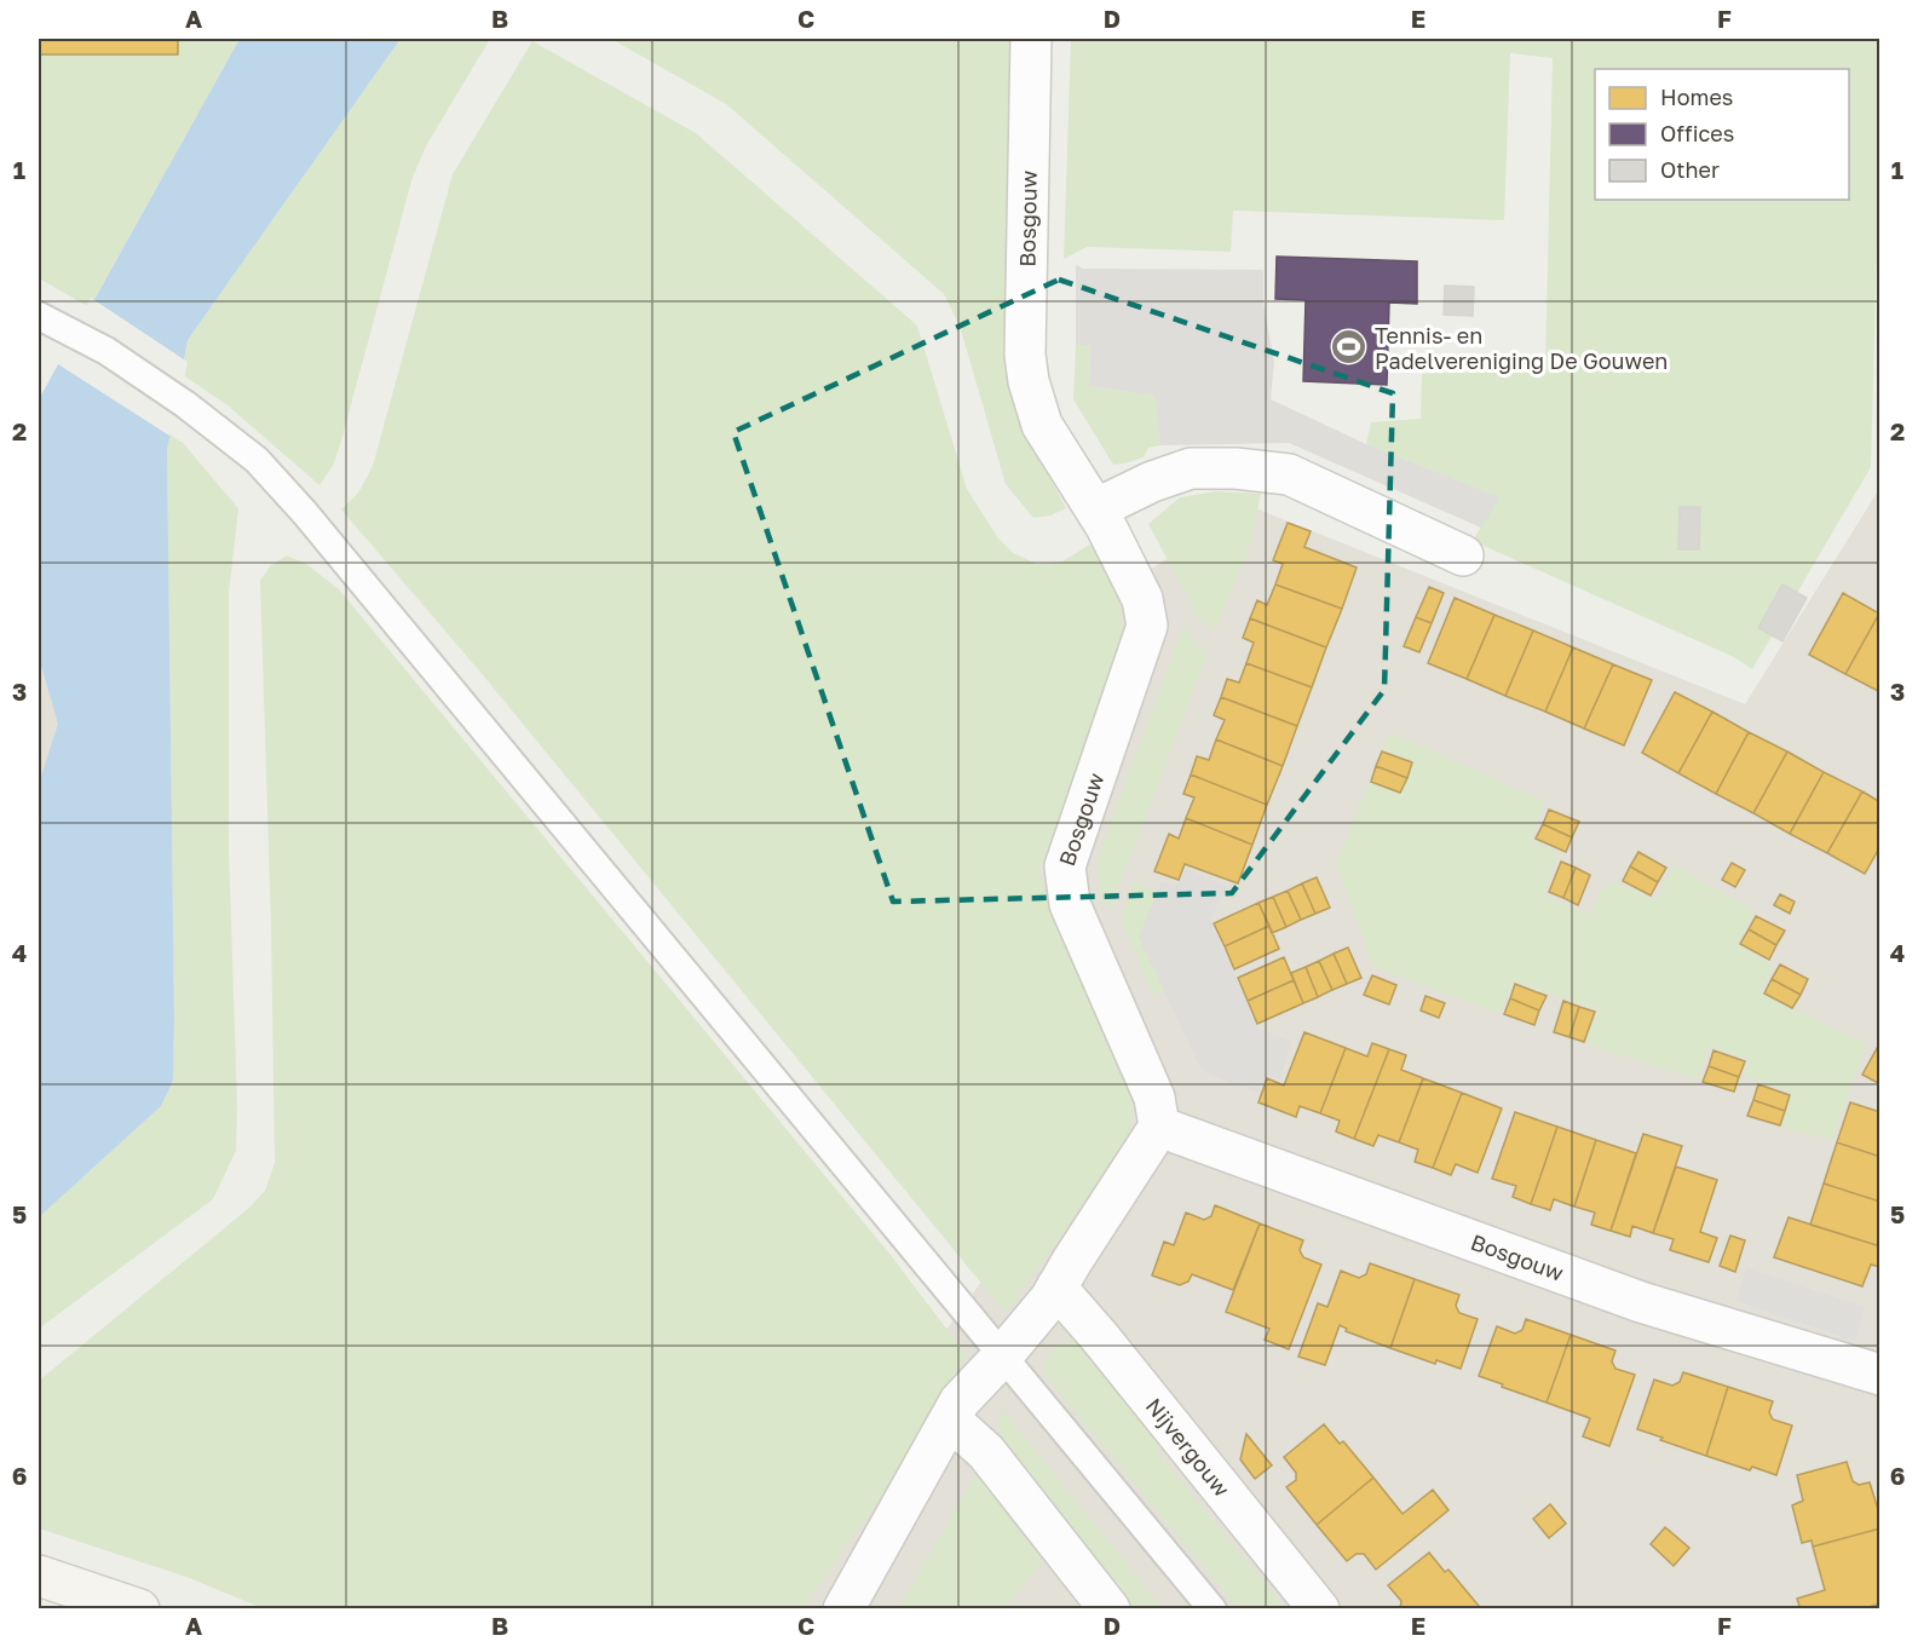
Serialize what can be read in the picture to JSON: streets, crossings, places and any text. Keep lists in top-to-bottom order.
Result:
{
  "streets": {
    "street": ["Bosgouw", "Nijvergouw"]
  },
  "places": {
    "sports": ["Tennis- en Padelvereniging De Gouwen"]
  },
  "legend": ["Homes", "Offices", "Other"],
  "grid": {
    "columns": [
      "A",
      "B",
      "C",
      "D",
      "E",
      "F"
    ],
    "rows": [
      "1",
      "2",
      "3",
      "4",
      "5",
      "6"
    ]
  }
}
